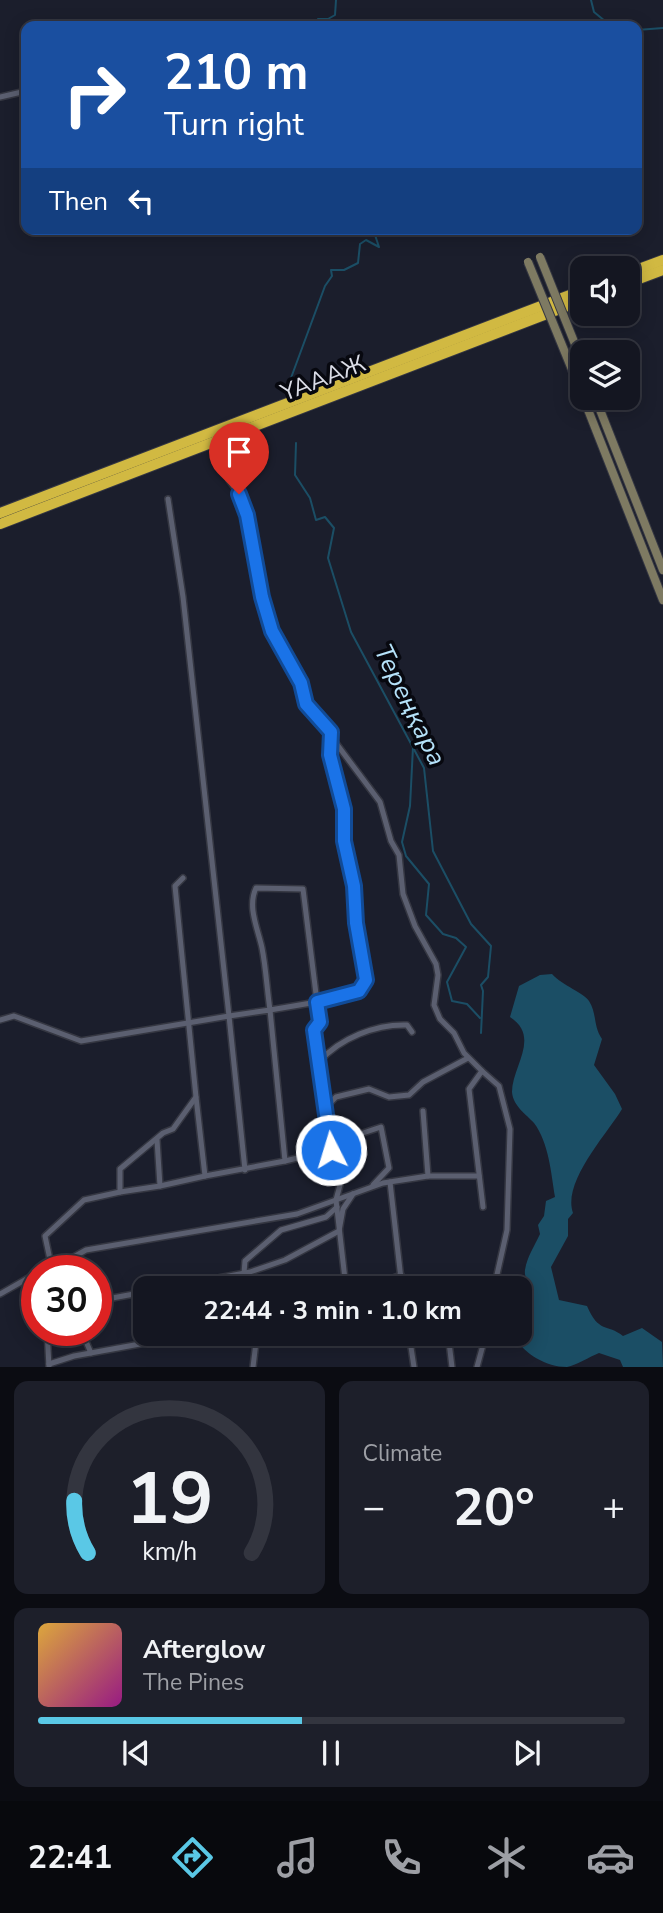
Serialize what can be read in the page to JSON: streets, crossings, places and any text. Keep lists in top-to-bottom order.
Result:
{
  "streets": {
    "highway": ["ҮАААЖ"]
  },
  "water": ["Тереңқара"],
  "page": {
    "turn": ["210 m", "Turn right"],
    "then": "Then",
    "limit": "30",
    "trip": "22:44 · 3 min · 1.0 km",
    "tile": "Climate",
    "heat": ["−", "20°", "+"],
    "song": ["Afterglow", "The Pines"],
    "tabs": "22:41",
    "gauge": ["19", "km/h"]
  }
}
